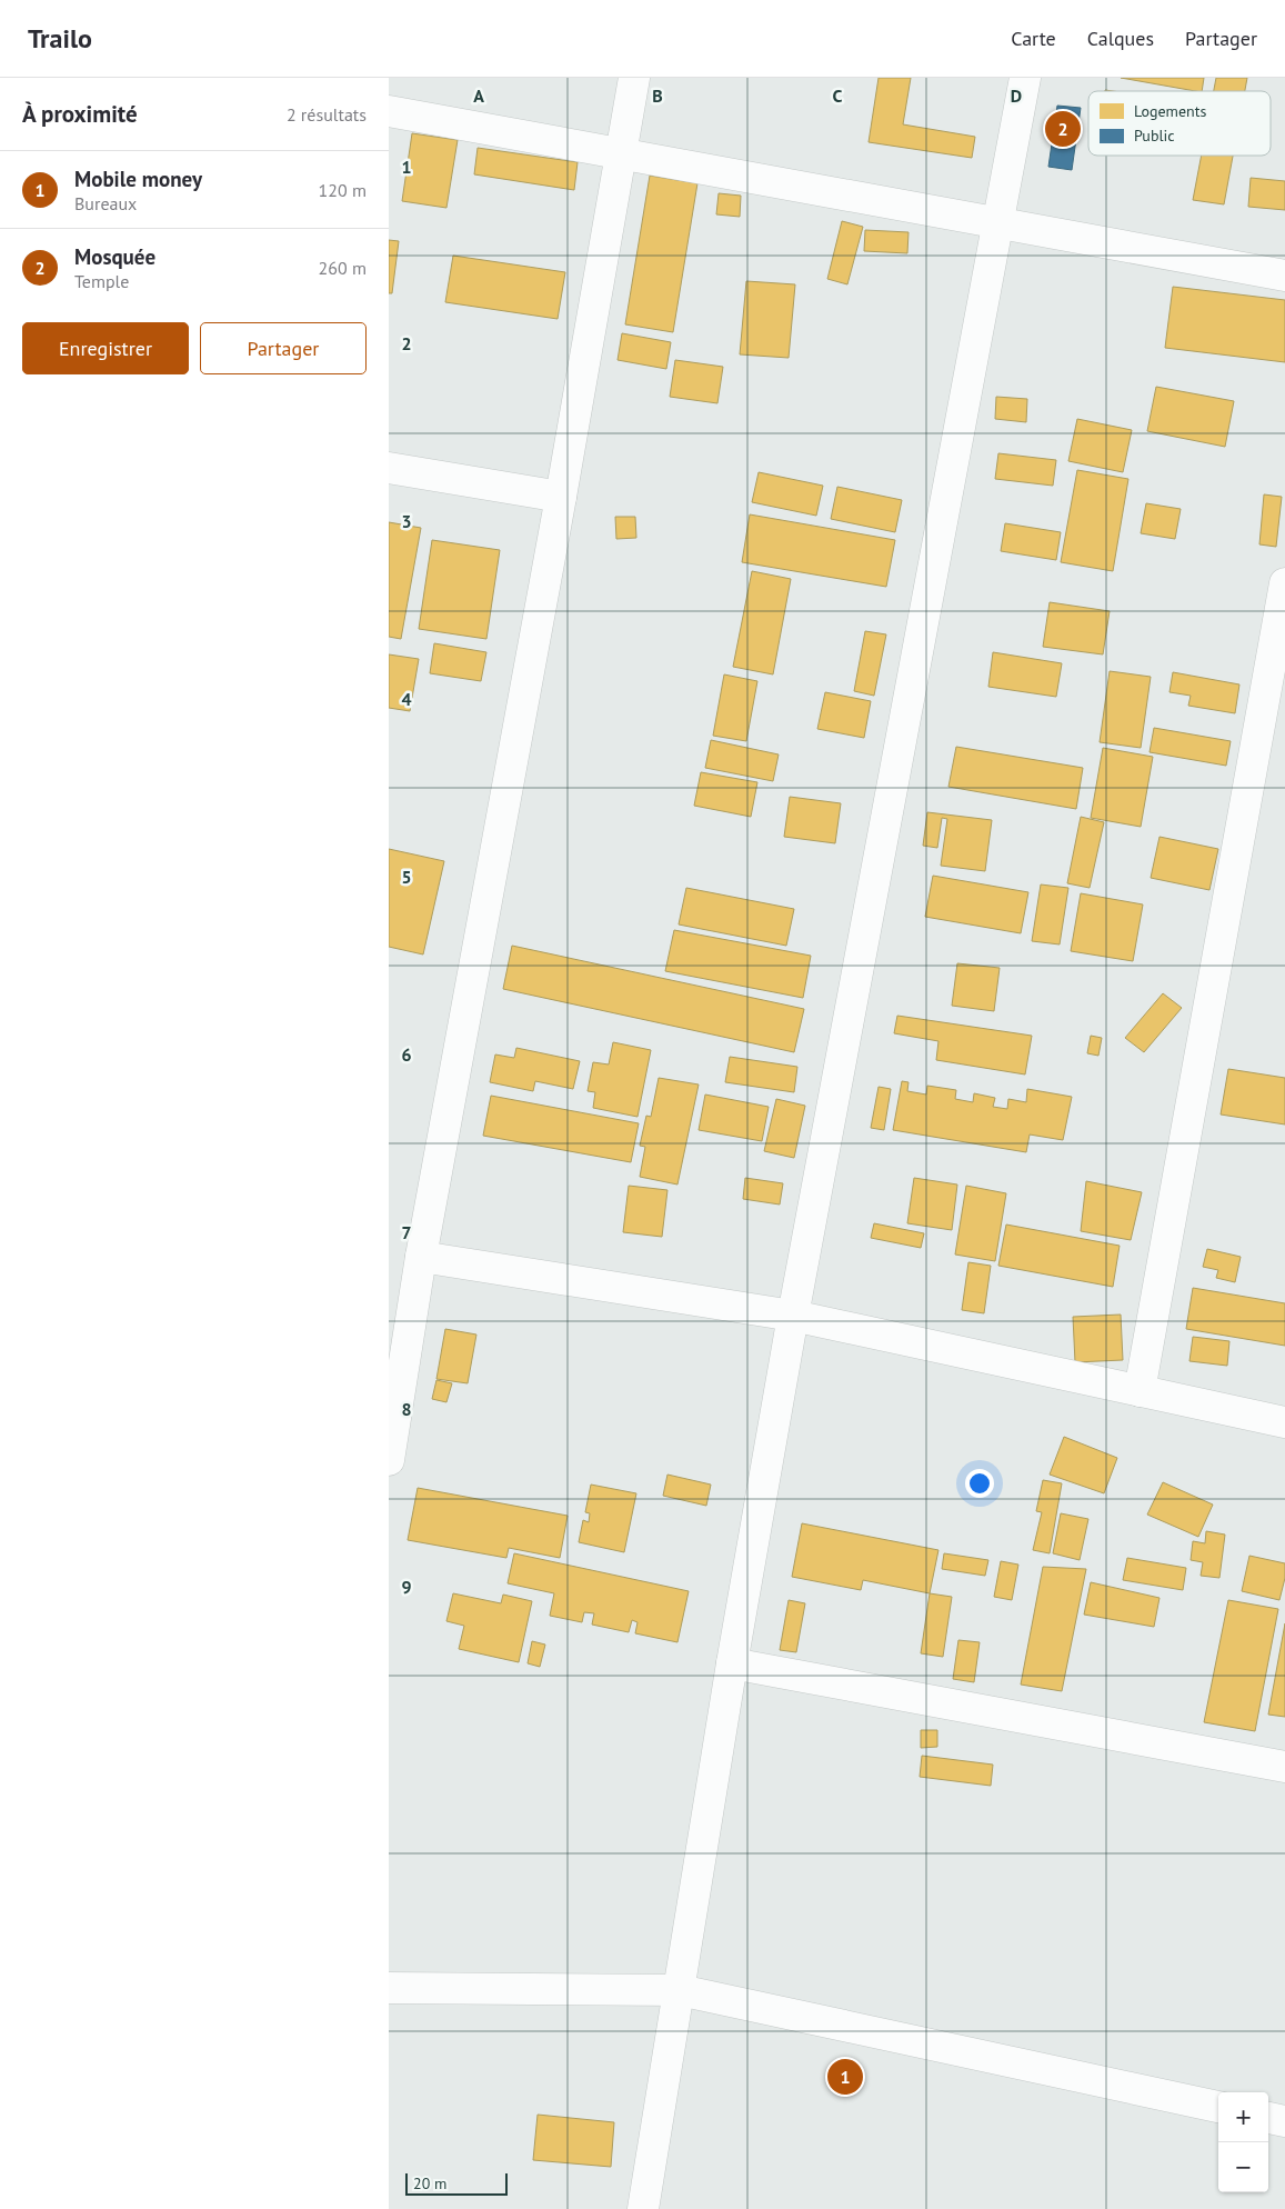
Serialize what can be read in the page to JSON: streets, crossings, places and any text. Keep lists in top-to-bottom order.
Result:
{
  "legend": ["Logements", "Public"],
  "scale_bar": "20 m",
  "page": {
    "header": "Trailo",
    "nav": ["Carte", "Calques", "Partager"],
    "heading": ["À proximité", "2 résultats"],
    "pins": ["2", "1"],
    "list": [
      {
        "mark": "1",
        "name": "Mobile money",
        "note": "Bureaux",
        "value": "120 m"
      },
      {
        "mark": "2",
        "name": "Mosquée",
        "note": "Temple",
        "value": "260 m"
      }
    ],
    "buttons": ["Enregistrer", "Partager"],
    "map_buttons": ["+", "−"],
    "scale": "20 m"
  },
  "grid": {
    "columns": [
      "A",
      "B",
      "C",
      "D"
    ],
    "rows": [
      "1",
      "2",
      "3",
      "4",
      "5",
      "6",
      "7",
      "8",
      "9"
    ]
  }
}
